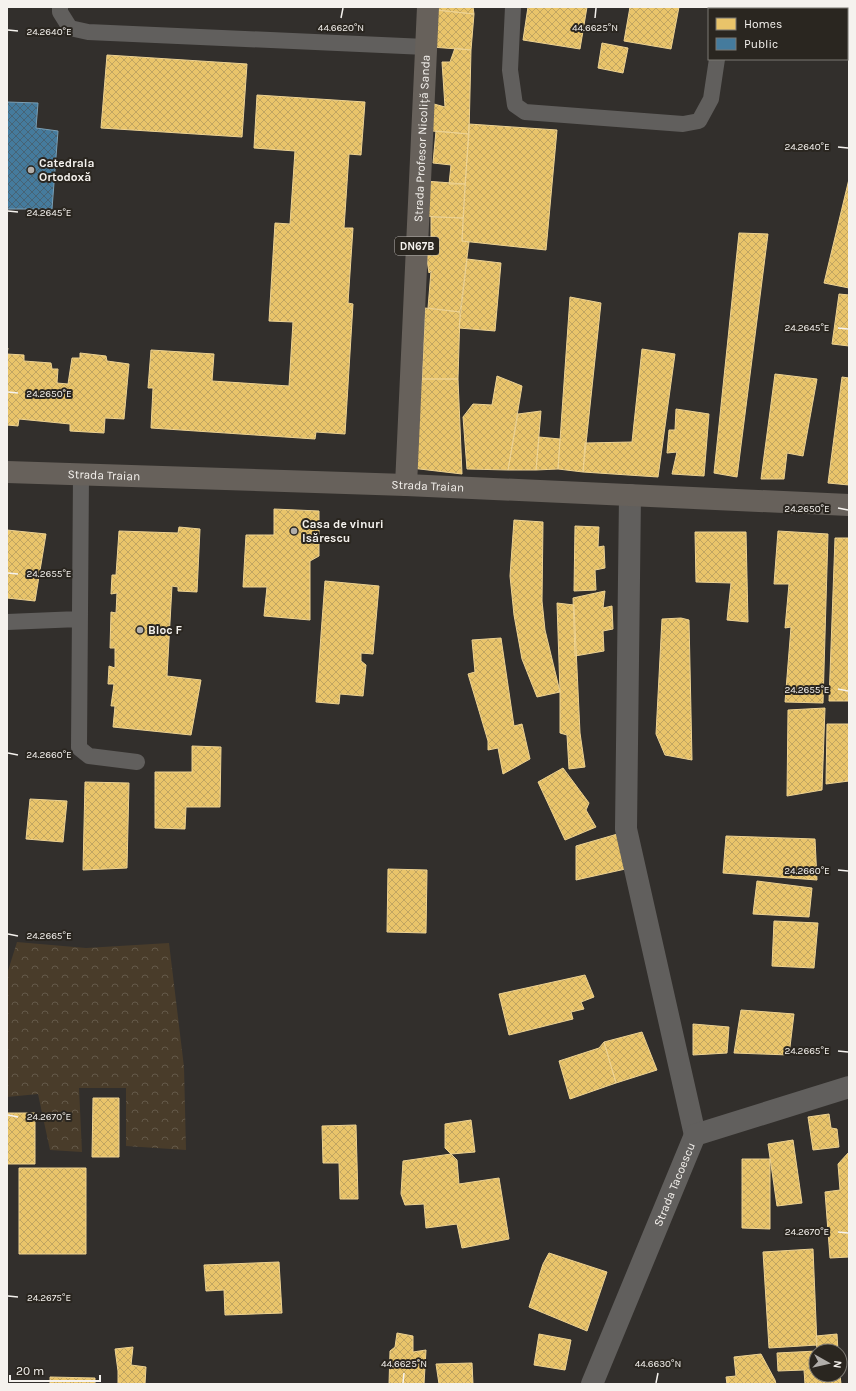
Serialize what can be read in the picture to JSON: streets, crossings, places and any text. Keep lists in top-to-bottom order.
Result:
{
  "streets": {
    "main road": ["Strada Profesor Nicoliță Sanda", "DN67B", "Strada Traian"],
    "street": ["Strada Tacoescu"]
  },
  "crossings": [
    ["Strada Profesor Nicoliță Sanda", "Strada Traian"]
  ],
  "places": ["Catedrala Ortodoxă", "Casa de vinuri Isărescu", "Bloc F"],
  "legend": ["Homes", "Public"],
  "scale_bar": "20 m",
  "north": "right",
  "coordinates": [
    "44.6620°N",
    "44.6625°N",
    "24.2640°E",
    "24.2645°E",
    "24.2650°E",
    "24.2655°E",
    "24.2660°E",
    "24.2665°E",
    "24.2670°E",
    "24.2675°E",
    "44.6630°N"
  ]
}
